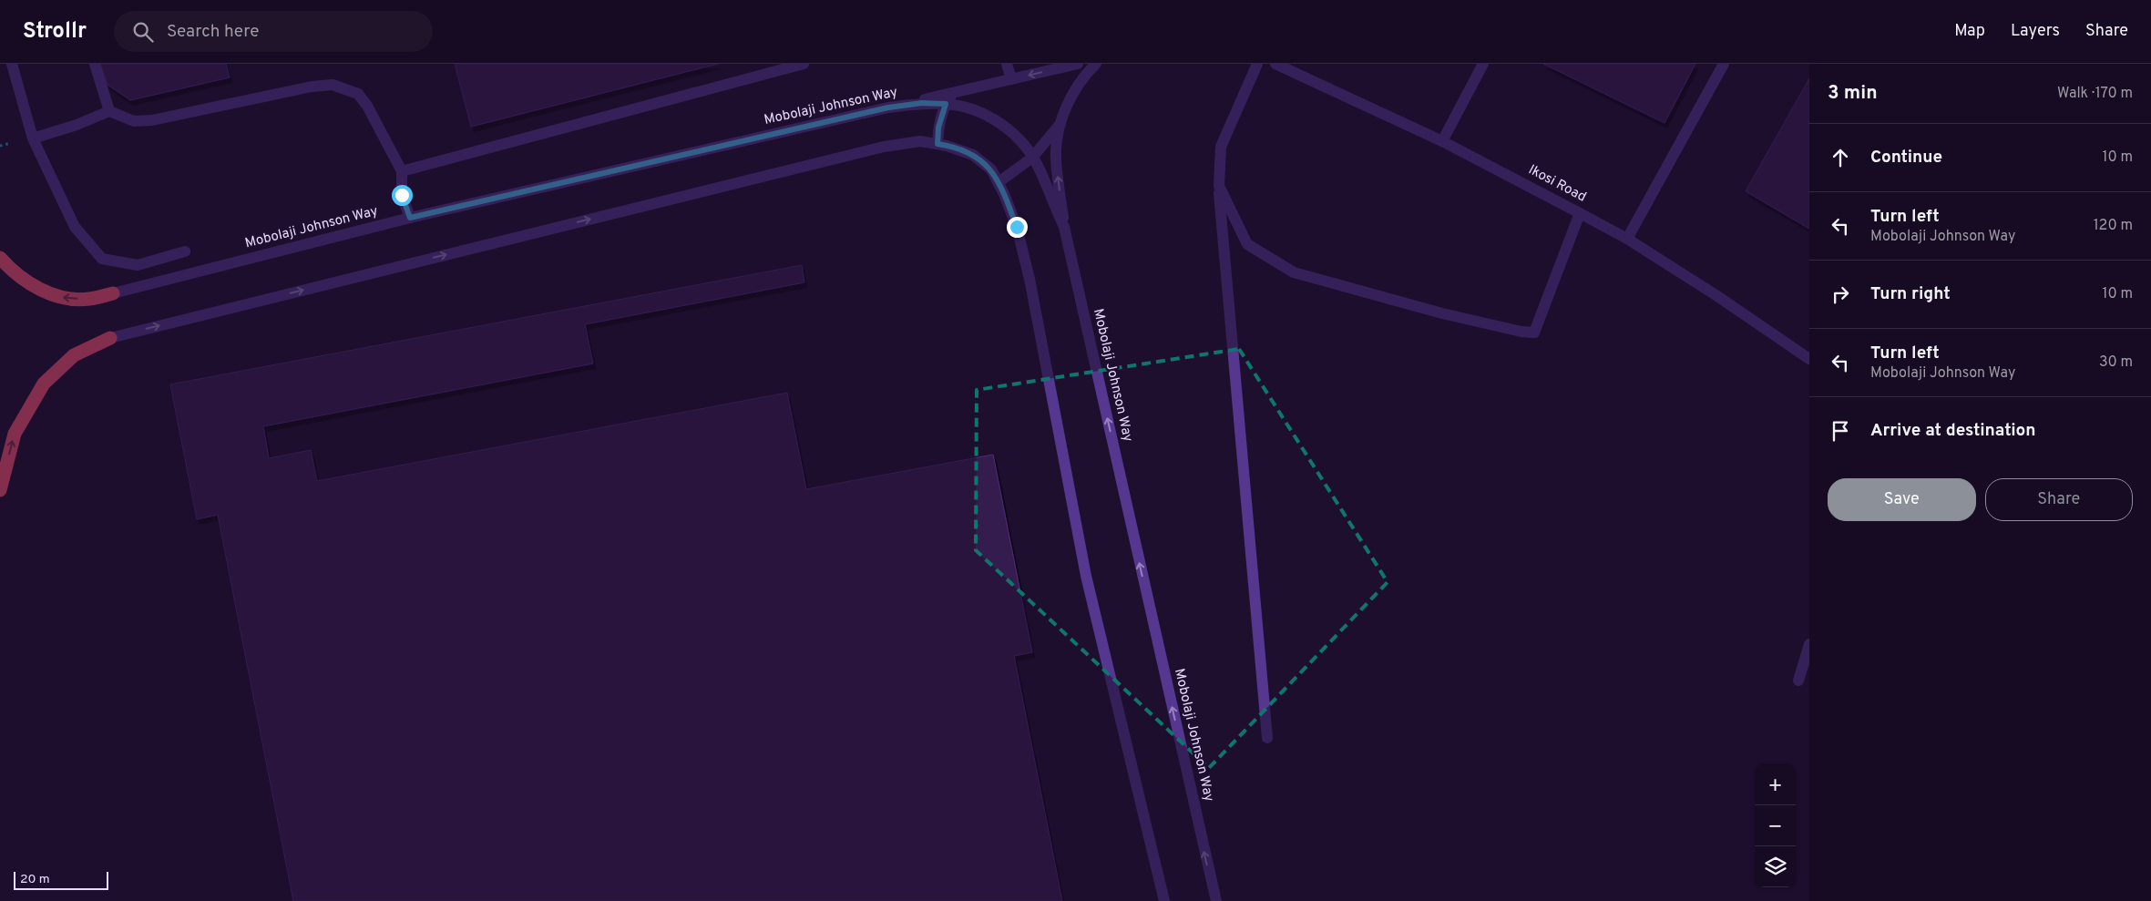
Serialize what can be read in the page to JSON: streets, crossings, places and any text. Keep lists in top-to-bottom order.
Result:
{
  "streets": {
    "street": ["Mobolaji Johnson Way", "Ikosi Road"]
  },
  "scale_bar": "20 m",
  "page": {
    "header": "Strollr",
    "search": "Search here",
    "nav": ["Map", "Layers", "Share"],
    "heading": ["3 min", "Walk · 170 m"],
    "list": [
      ["Continue", "10 m"],
      ["Turn left", "Mobolaji Johnson Way", "120 m"],
      ["Turn right", "10 m"],
      ["Turn left", "Mobolaji Johnson Way", "30 m"],
      "Arrive at destination"
    ],
    "buttons": ["Save", "Share"],
    "map_buttons": ["+", "−"],
    "scale": "20 m"
  }
}
